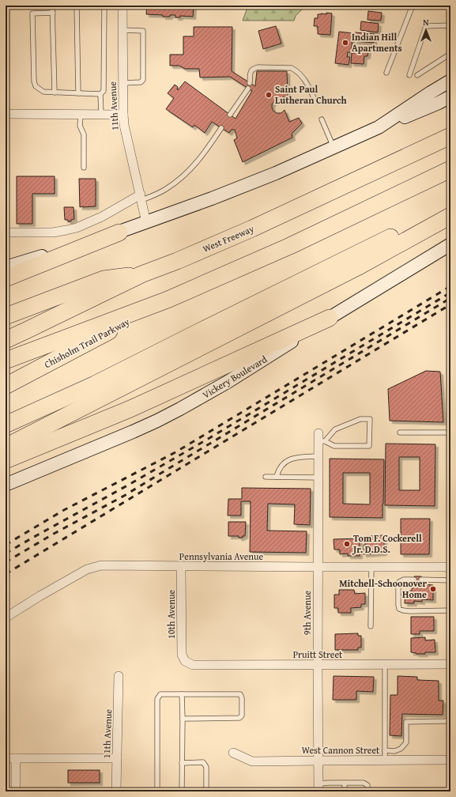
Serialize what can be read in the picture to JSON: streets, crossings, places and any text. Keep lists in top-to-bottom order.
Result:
{
  "streets": {
    "highway": ["West Freeway", "Chisholm Trail Parkway"],
    "main road": ["Vickery Boulevard"],
    "street": [
      "11th Avenue",
      "Pennsylvania Avenue",
      "9th Avenue",
      "10th Avenue",
      "Pruitt Street",
      "West Cannon Street"
    ]
  },
  "crossings": [
    ["Pennsylvania Avenue", "9th Avenue"],
    ["Pennsylvania Avenue", "10th Avenue"],
    ["9th Avenue", "Pruitt Street"],
    ["9th Avenue", "West Cannon Street"],
    ["10th Avenue", "Pruitt Street"]
  ],
  "places": [
    "Indian Hill Apartments",
    "Saint Paul Lutheran Church",
    "Tom F. Cockerell Jr. D.D.S.",
    "Mitchell-Schoonover Home"
  ],
  "north": "top"
}
